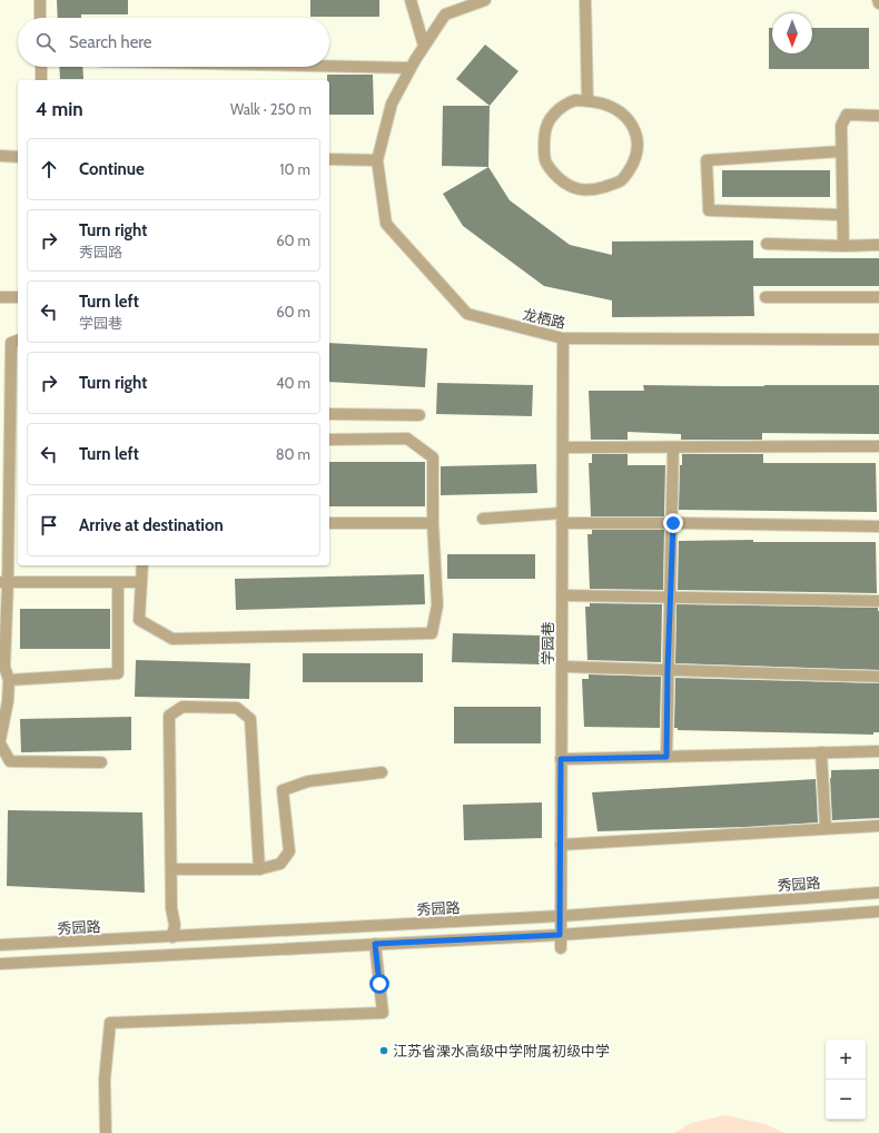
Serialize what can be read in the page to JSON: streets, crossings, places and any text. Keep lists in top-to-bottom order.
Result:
{
  "streets": {
    "street": ["龙栖路", "学园巷", "秀园路"]
  },
  "crossings": [
    ["龙栖路", "学园巷"],
    ["学园巷", "秀园路"]
  ],
  "places": ["江苏省溧水高级中学附属初级中学"],
  "north": "bottom",
  "page": {
    "search": "Search here",
    "heading": ["4 min", "Walk · 250 m"],
    "list": [
      ["Continue", "10 m"],
      ["Turn right", "秀园路", "60 m"],
      ["Turn left", "学园巷", "60 m"],
      ["Turn right", "40 m"],
      ["Turn left", "80 m"],
      "Arrive at destination"
    ],
    "map_buttons": ["+", "−"]
  }
}
